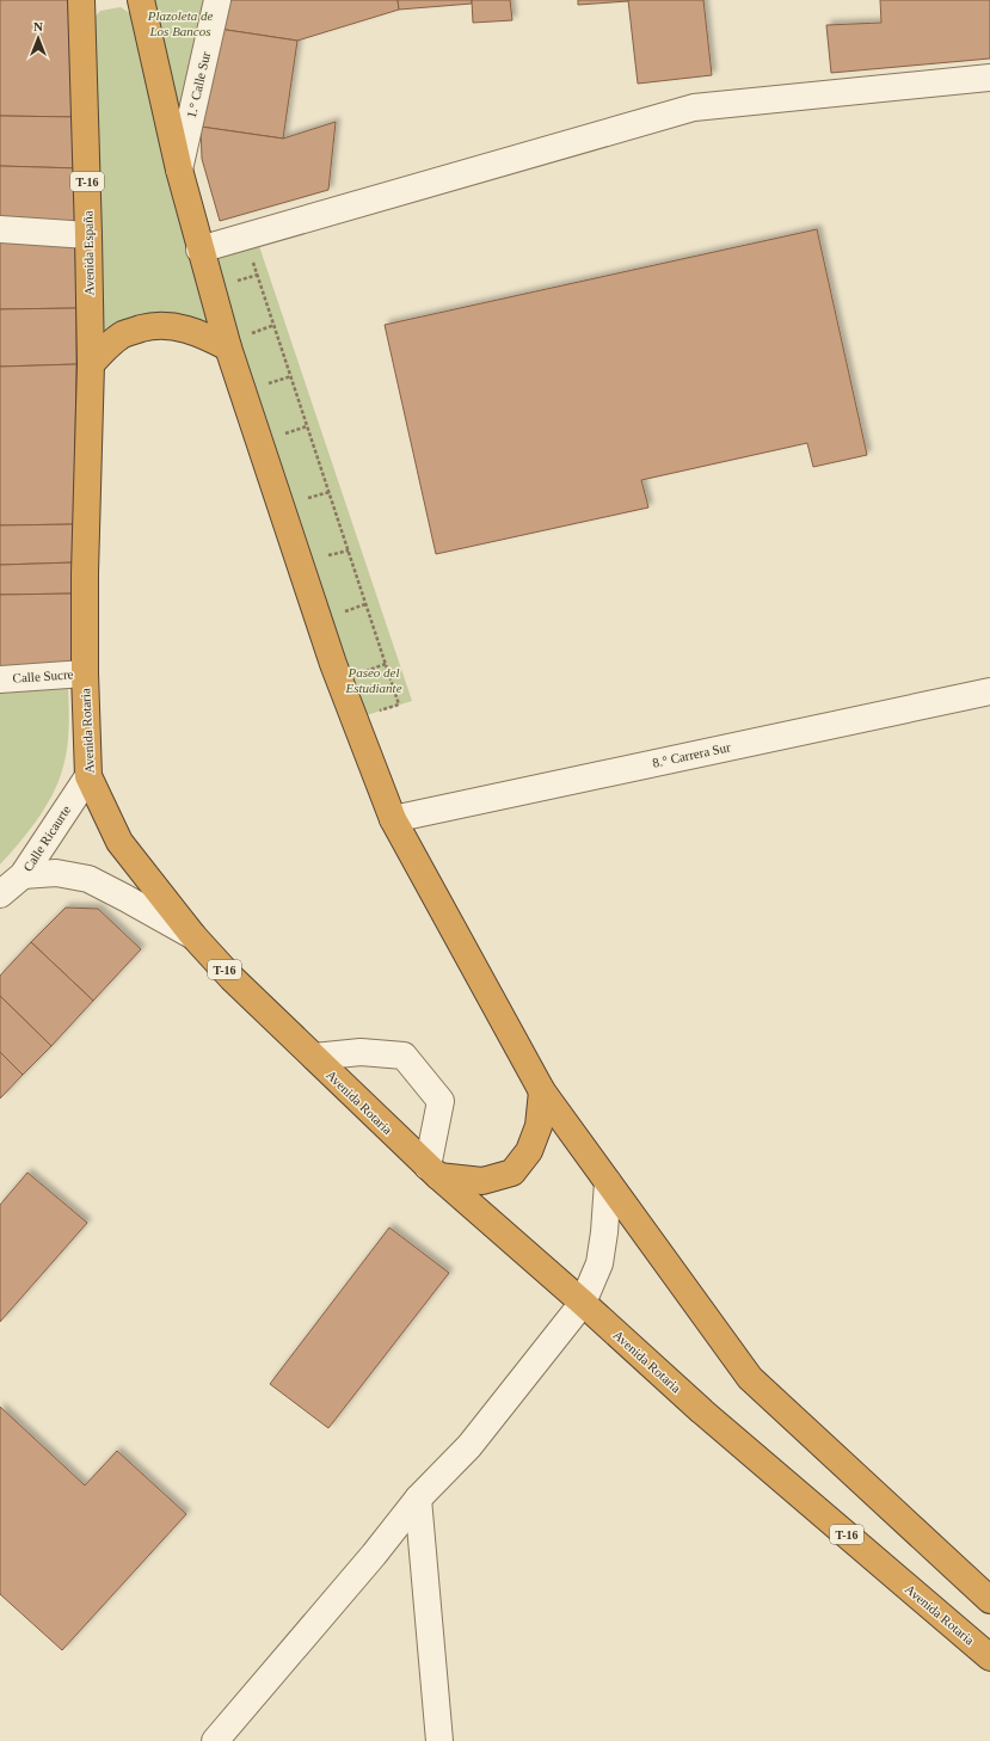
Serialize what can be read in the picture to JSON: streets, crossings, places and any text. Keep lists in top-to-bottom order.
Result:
{
  "streets": {
    "highway": ["T-16", "Avenida España", "Avenida Rotaria"],
    "street": [
      "1.° Calle Sur",
      "Calle Sucre",
      "8.° Carrera Sur",
      "Calle Ricaurte"
    ]
  },
  "crossings": [
    ["Avenida España", "Avenida Rotaria"],
    ["Calle Sucre", "Avenida Rotaria"],
    ["Avenida Rotaria", "Calle Ricaurte"]
  ],
  "parks": ["Plazoleta de Los Bancos", "Paseo del Estudiante"],
  "north": "top"
}
